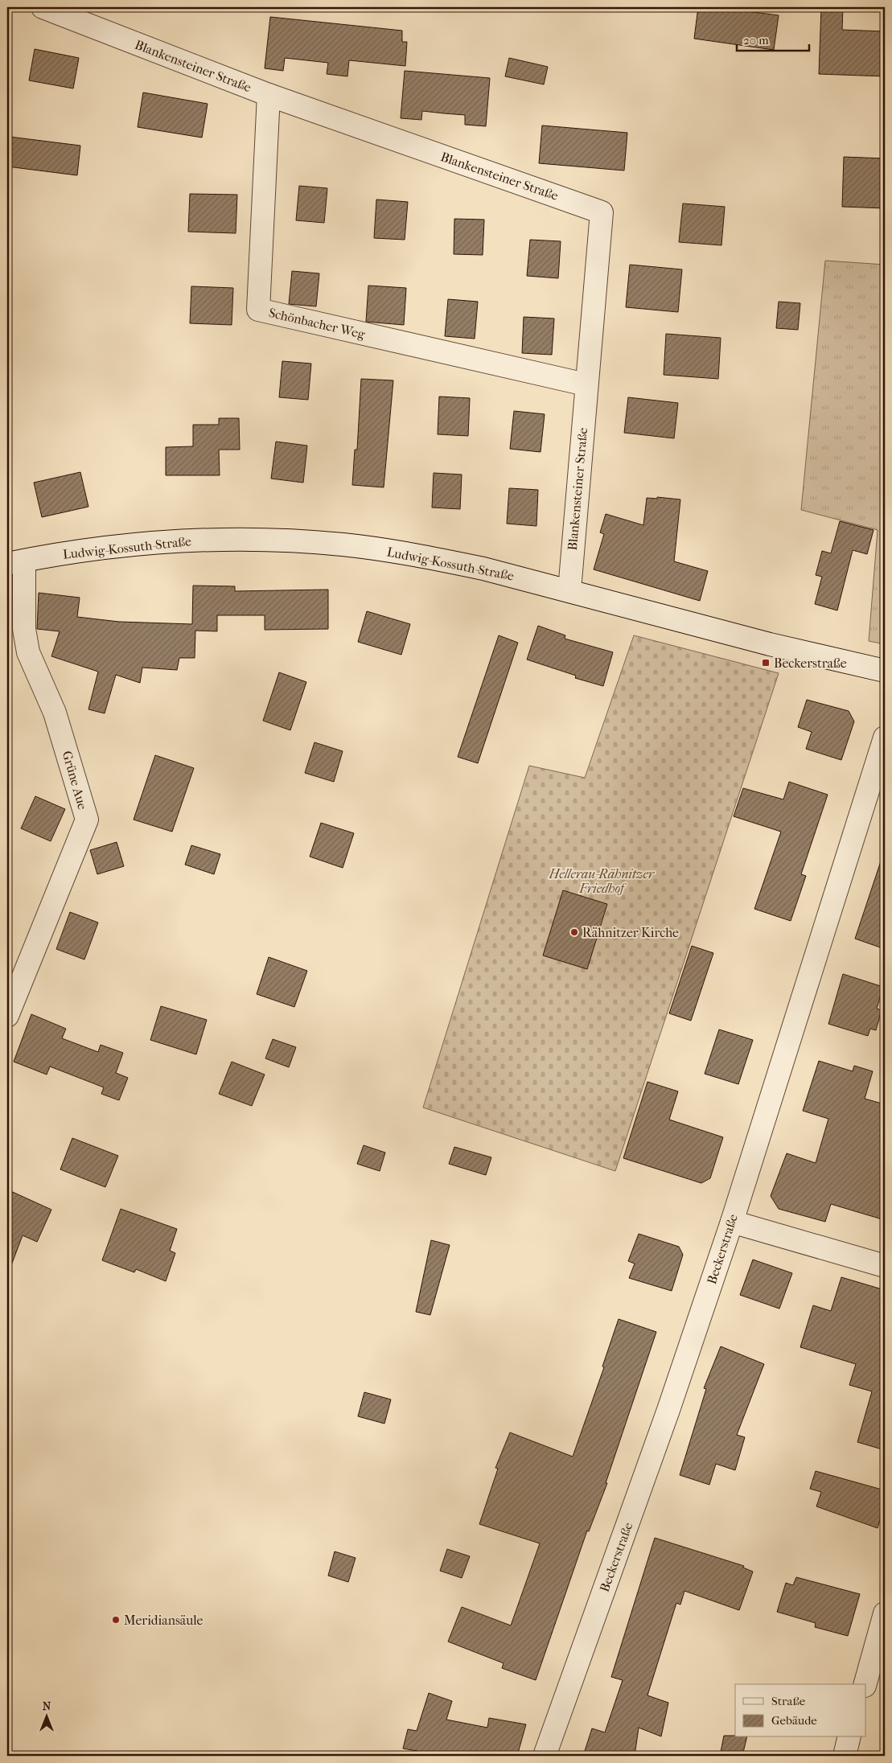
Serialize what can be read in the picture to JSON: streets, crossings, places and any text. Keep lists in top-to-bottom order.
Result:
{
  "streets": {
    "street": [
      "Blankensteiner Straße",
      "Schönbacher Weg",
      "Ludwig-Kossuth-Straße",
      "Grüne Aue",
      "Beckerstraße"
    ]
  },
  "crossings": [
    ["Blankensteiner Straße", "Schönbacher Weg"],
    ["Blankensteiner Straße", "Ludwig-Kossuth-Straße"],
    ["Ludwig-Kossuth-Straße", "Grüne Aue"]
  ],
  "parks": ["Hellerau-Rähnitzer Friedhof"],
  "places": {
    "transit": ["Beckerstraße"],
    "other": ["Rähnitzer Kirche", "Meridiansäule"]
  },
  "legend": ["Straße", "Gebäude"],
  "scale_bar": "20 m",
  "north": "top"
}
